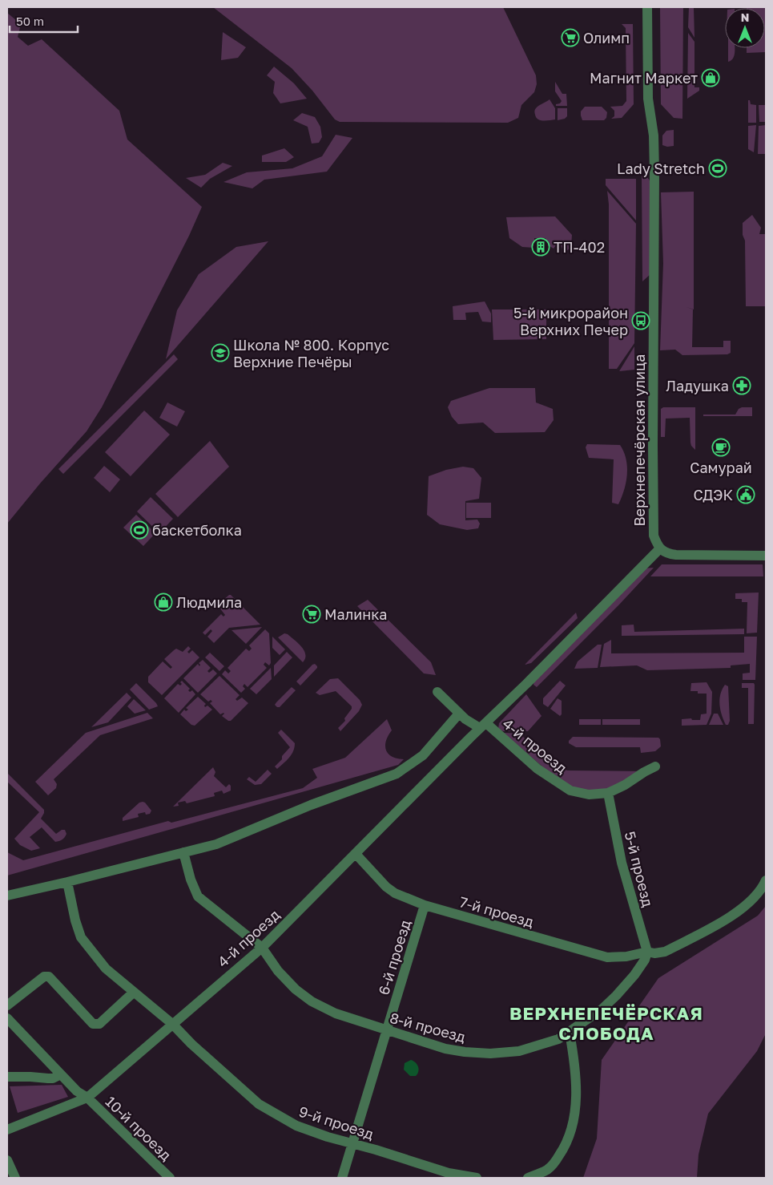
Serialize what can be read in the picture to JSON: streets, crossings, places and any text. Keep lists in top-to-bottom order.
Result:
{
  "streets": {
    "street": [
      "Верхнепечёрская улица",
      "4-й проезд",
      "5-й проезд",
      "7-й проезд",
      "6-й проезд",
      "8-й проезд",
      "9-й проезд",
      "10-й проезд"
    ]
  },
  "crossings": [
    ["4-й проезд", "5-й проезд"],
    ["4-й проезд", "7-й проезд"],
    ["4-й проезд", "8-й проезд"],
    ["4-й проезд", "9-й проезд"],
    ["4-й проезд", "10-й проезд"],
    ["5-й проезд", "7-й проезд"],
    ["5-й проезд", "8-й проезд"],
    ["7-й проезд", "6-й проезд"],
    ["7-й проезд", "8-й проезд"],
    ["6-й проезд", "8-й проезд"],
    ["6-й проезд", "9-й проезд"]
  ],
  "districts": ["ВЕРХНЕПЕЧЁРСКАЯ СЛОБОДА"],
  "places": {
    "supermarket": ["Олимп", "Малинка"],
    "shop": ["Магнит Маркет", "Людмила"],
    "sports": ["Lady Stretch", "баскетболка"],
    "building": ["ТП-402"],
    "bus stop": ["5-й микрорайон Верхних Печер"],
    "school or university": ["Школа № 800. Корпус Верхние Печёры"],
    "pharmacy": ["Ладушка"],
    "cafe": ["Самурай"],
    "public building": ["СДЭК"]
  },
  "scale_bar": "50 m",
  "north": "top"
}
